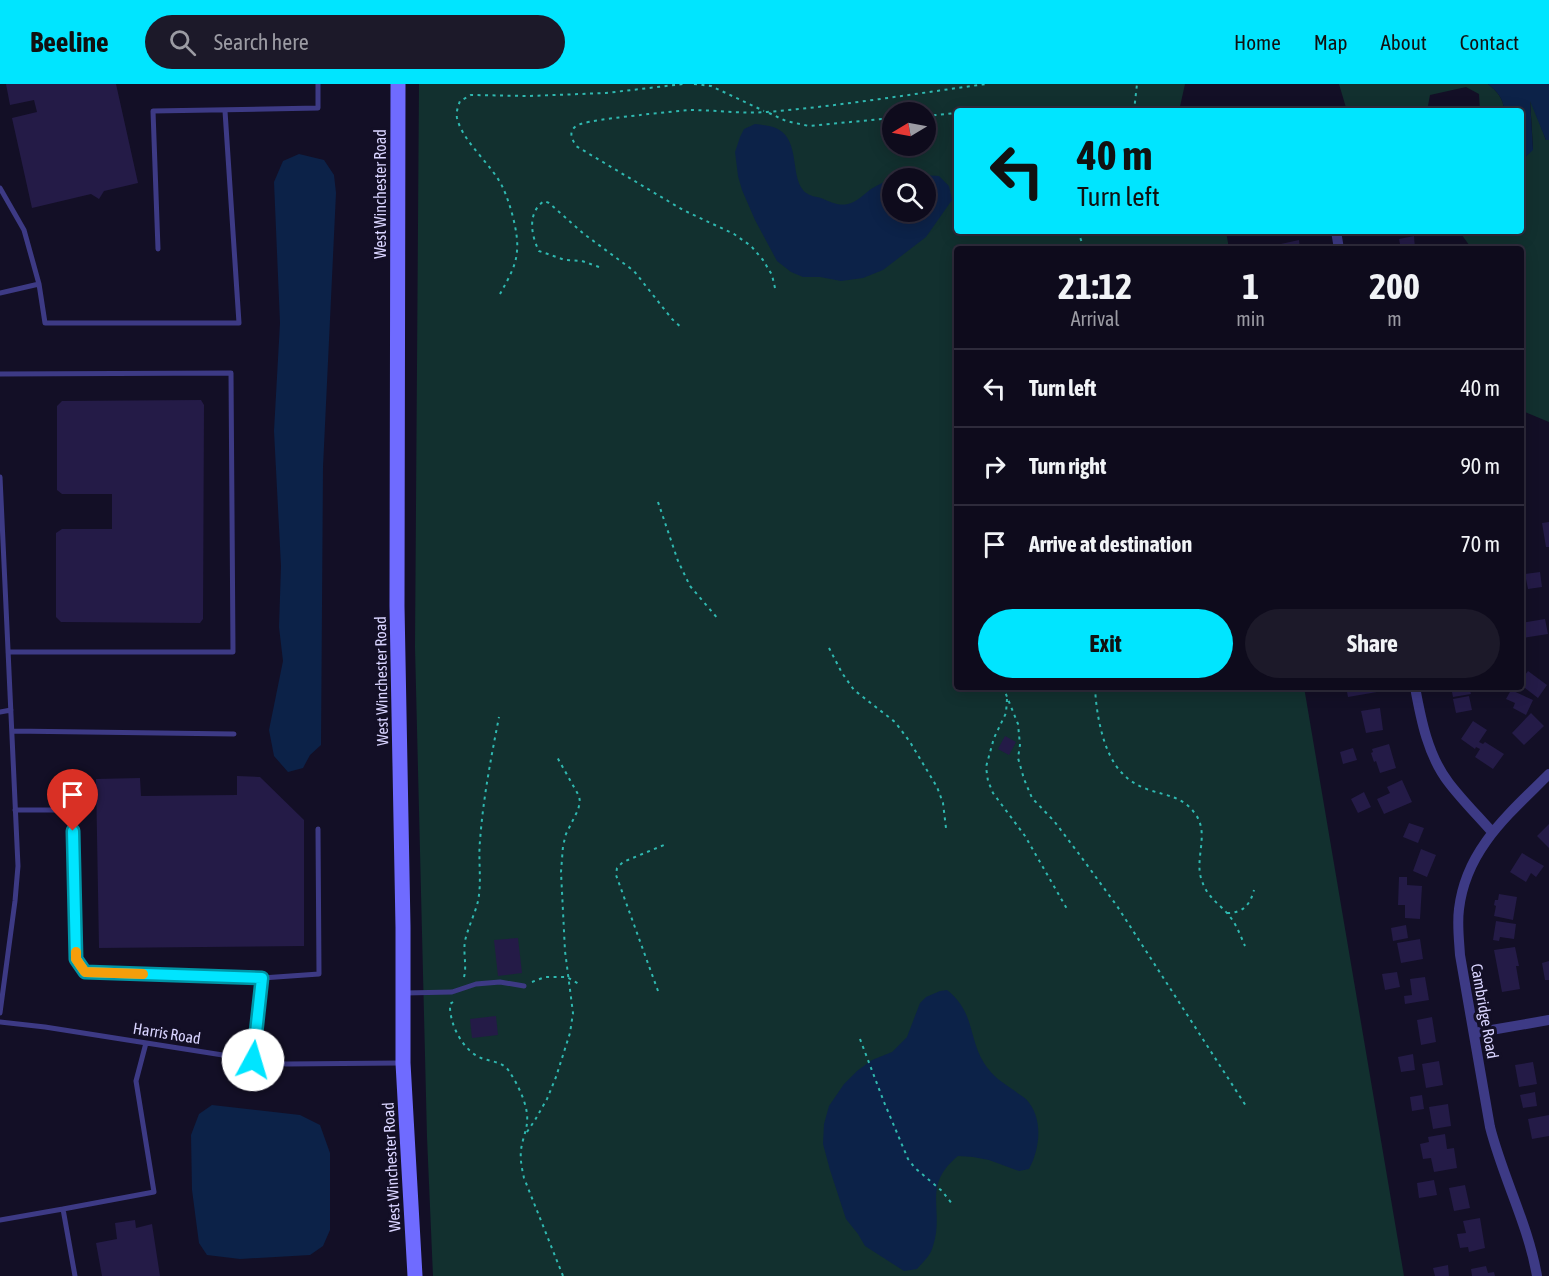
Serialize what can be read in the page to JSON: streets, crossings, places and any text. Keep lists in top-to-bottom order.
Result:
{
  "streets": {
    "main road": ["West Winchester Road"],
    "street": ["Cambridge Road"],
    "lane": ["Harris Road"]
  },
  "crossings": [
    ["West Winchester Road", "Harris Road"]
  ],
  "north": "left",
  "page": {
    "header": "Beeline",
    "search": "Search here",
    "nav": [
      "Home",
      "Map",
      "About",
      "Contact"
    ],
    "turn": ["40 m", "Turn left"],
    "eta": [
      "21:12",
      "Arrival",
      "1",
      "min",
      "200",
      "m"
    ],
    "list": [
      {
        "name": "Turn left",
        "value": "40 m"
      },
      {
        "name": "Turn right",
        "value": "90 m"
      },
      {
        "name": "Arrive at destination",
        "value": "70 m"
      }
    ],
    "buttons": ["Exit", "Share"]
  }
}
